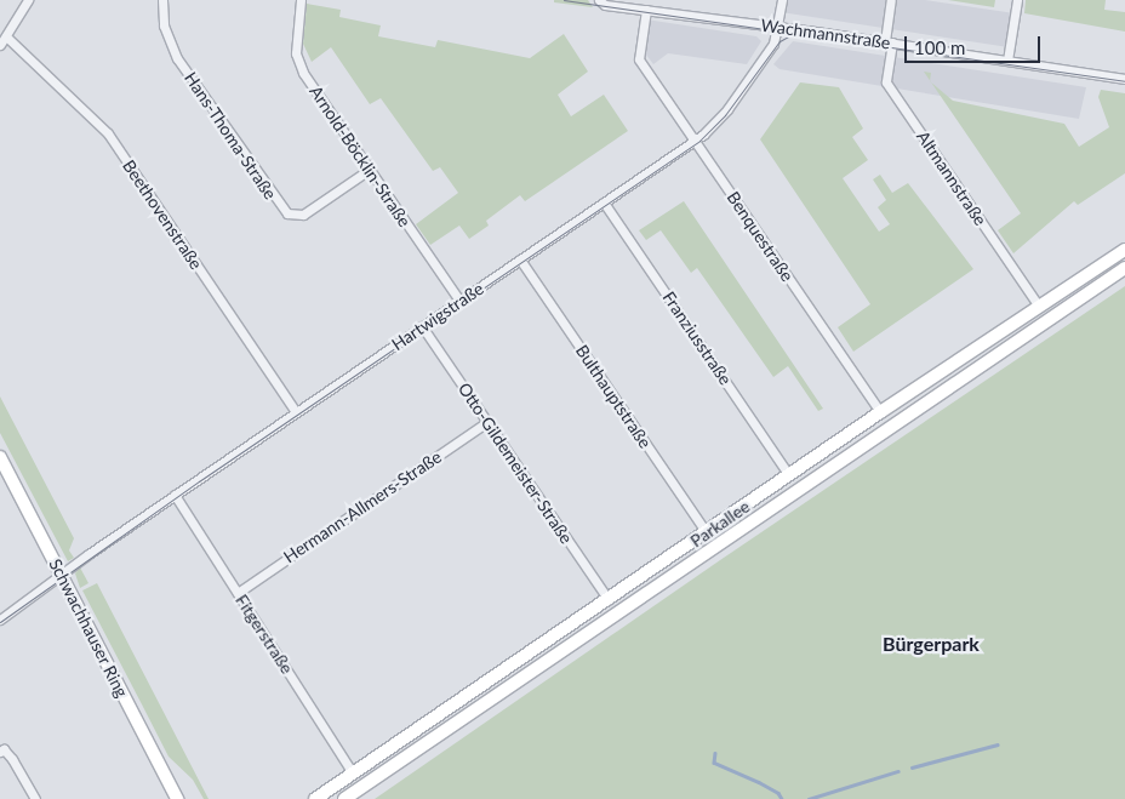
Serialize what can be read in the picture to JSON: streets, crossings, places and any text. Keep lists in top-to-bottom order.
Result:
{
  "streets": {
    "main road": ["Parkallee", "Schwachhauser Ring"],
    "street": [
      "Wachmannstraße",
      "Hans-Thoma-Straße",
      "Arnold-Böcklin-Straße",
      "Altmannstraße",
      "Beethovenstraße",
      "Benquestraße",
      "Hartwigstraße",
      "Franziusstraße",
      "Bulthauptstraße",
      "Otto-Gildemeister-Straße",
      "Hermann-Allmers-Straße",
      "Fitgerstraße"
    ]
  },
  "crossings": [
    ["Wachmannstraße", "Altmannstraße"],
    ["Wachmannstraße", "Benquestraße"],
    ["Wachmannstraße", "Hartwigstraße"],
    ["Hans-Thoma-Straße", "Arnold-Böcklin-Straße"],
    ["Arnold-Böcklin-Straße", "Hartwigstraße"],
    ["Altmannstraße", "Parkallee"],
    ["Beethovenstraße", "Hartwigstraße"],
    ["Benquestraße", "Hartwigstraße"],
    ["Benquestraße", "Parkallee"],
    ["Hartwigstraße", "Franziusstraße"],
    ["Hartwigstraße", "Bulthauptstraße"],
    ["Hartwigstraße", "Otto-Gildemeister-Straße"],
    ["Hartwigstraße", "Schwachhauser Ring"],
    ["Hartwigstraße", "Fitgerstraße"],
    ["Franziusstraße", "Parkallee"],
    ["Bulthauptstraße", "Parkallee"],
    ["Otto-Gildemeister-Straße", "Hermann-Allmers-Straße"],
    ["Otto-Gildemeister-Straße", "Parkallee"],
    ["Hermann-Allmers-Straße", "Fitgerstraße"],
    ["Parkallee", "Fitgerstraße"]
  ],
  "districts": ["Bürgerpark"],
  "scale_bar": "100 m"
}
